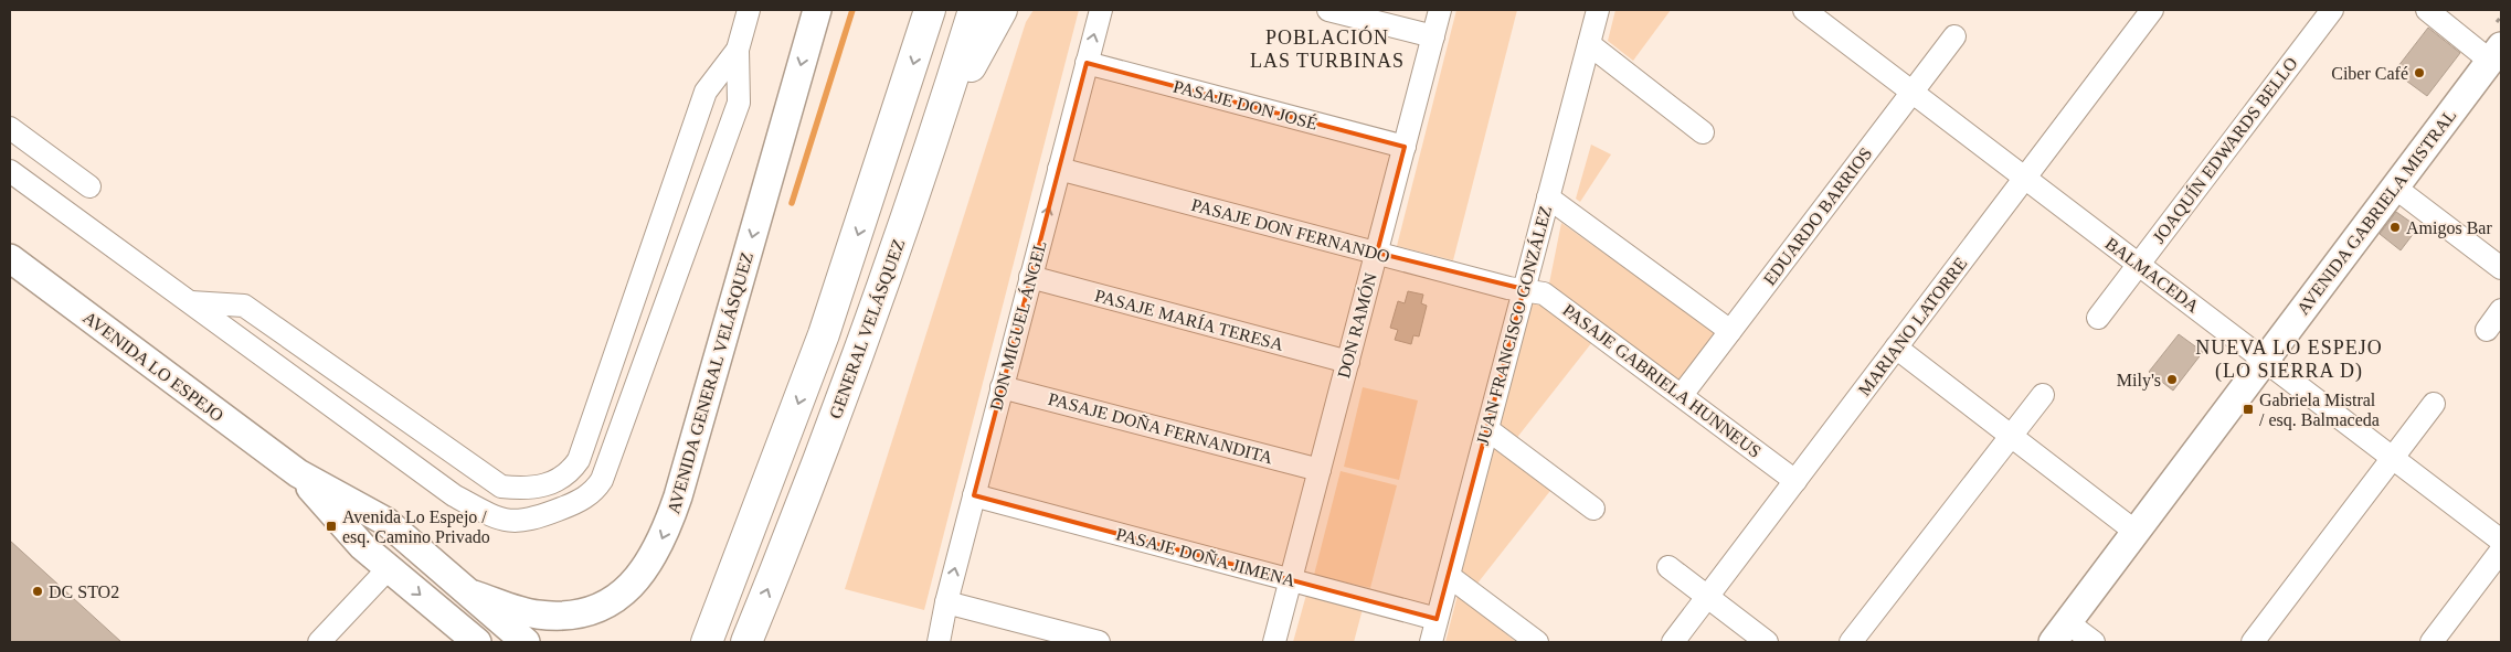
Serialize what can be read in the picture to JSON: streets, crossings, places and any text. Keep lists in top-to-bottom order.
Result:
{
  "streets": {
    "highway": ["GENERAL VELÁSQUEZ"],
    "main road": ["AVENIDA GABRIELA MISTRAL", "AVENIDA LO ESPEJO", "AVENIDA GENERAL VELÁSQUEZ"],
    "street": [
      "PASAJE DON JOSÉ",
      "JOAQUÍN EDWARDS BELLO",
      "EDUARDO BARRIOS",
      "PASAJE DON FERNANDO",
      "BALMACEDA",
      "PASAJE MARÍA TERESA",
      "DON MIGUEL ÁNGEL",
      "DON RAMÓN",
      "JUAN FRANCISCO GONZÁLEZ",
      "MARIANO LATORRE",
      "PASAJE GABRIELA HUNNEUS",
      "PASAJE DOÑA FERNANDITA",
      "PASAJE DOÑA JIMENA"
    ]
  },
  "crossings": [
    ["PASAJE DON JOSÉ", "DON MIGUEL ÁNGEL"],
    ["PASAJE DON JOSÉ", "DON RAMÓN"],
    ["JOAQUÍN EDWARDS BELLO", "BALMACEDA"],
    ["AVENIDA GABRIELA MISTRAL", "BALMACEDA"],
    ["EDUARDO BARRIOS", "BALMACEDA"],
    ["EDUARDO BARRIOS", "PASAJE GABRIELA HUNNEUS"],
    ["PASAJE DON FERNANDO", "DON MIGUEL ÁNGEL"],
    ["PASAJE DON FERNANDO", "DON RAMÓN"],
    ["PASAJE DON FERNANDO", "JUAN FRANCISCO GONZÁLEZ"],
    ["PASAJE DON FERNANDO", "PASAJE GABRIELA HUNNEUS"],
    ["BALMACEDA", "MARIANO LATORRE"],
    ["PASAJE MARÍA TERESA", "DON MIGUEL ÁNGEL"],
    ["PASAJE MARÍA TERESA", "DON RAMÓN"],
    ["DON MIGUEL ÁNGEL", "PASAJE DOÑA FERNANDITA"],
    ["DON MIGUEL ÁNGEL", "PASAJE DOÑA JIMENA"],
    ["DON RAMÓN", "PASAJE DOÑA FERNANDITA"],
    ["DON RAMÓN", "PASAJE DOÑA JIMENA"],
    ["JUAN FRANCISCO GONZÁLEZ", "PASAJE GABRIELA HUNNEUS"],
    ["JUAN FRANCISCO GONZÁLEZ", "PASAJE DOÑA JIMENA"],
    ["MARIANO LATORRE", "PASAJE GABRIELA HUNNEUS"],
    ["AVENIDA LO ESPEJO", "AVENIDA GENERAL VELÁSQUEZ"]
  ],
  "one_way": ["DON MIGUEL ÁNGEL", "AVENIDA GENERAL VELÁSQUEZ"],
  "districts": ["POBLACIÓN LAS TURBINAS", "NUEVA LO ESPEJO (LO SIERRA D)"],
  "places": {
    "other": [
      "Ciber Café",
      "Amigos Bar",
      "Mily's",
      "DC STO2"
    ],
    "transit": ["Gabriela Mistral / esq. Balmaceda", "Avenida Lo Espejo / esq. Camino Privado"]
  }
}
